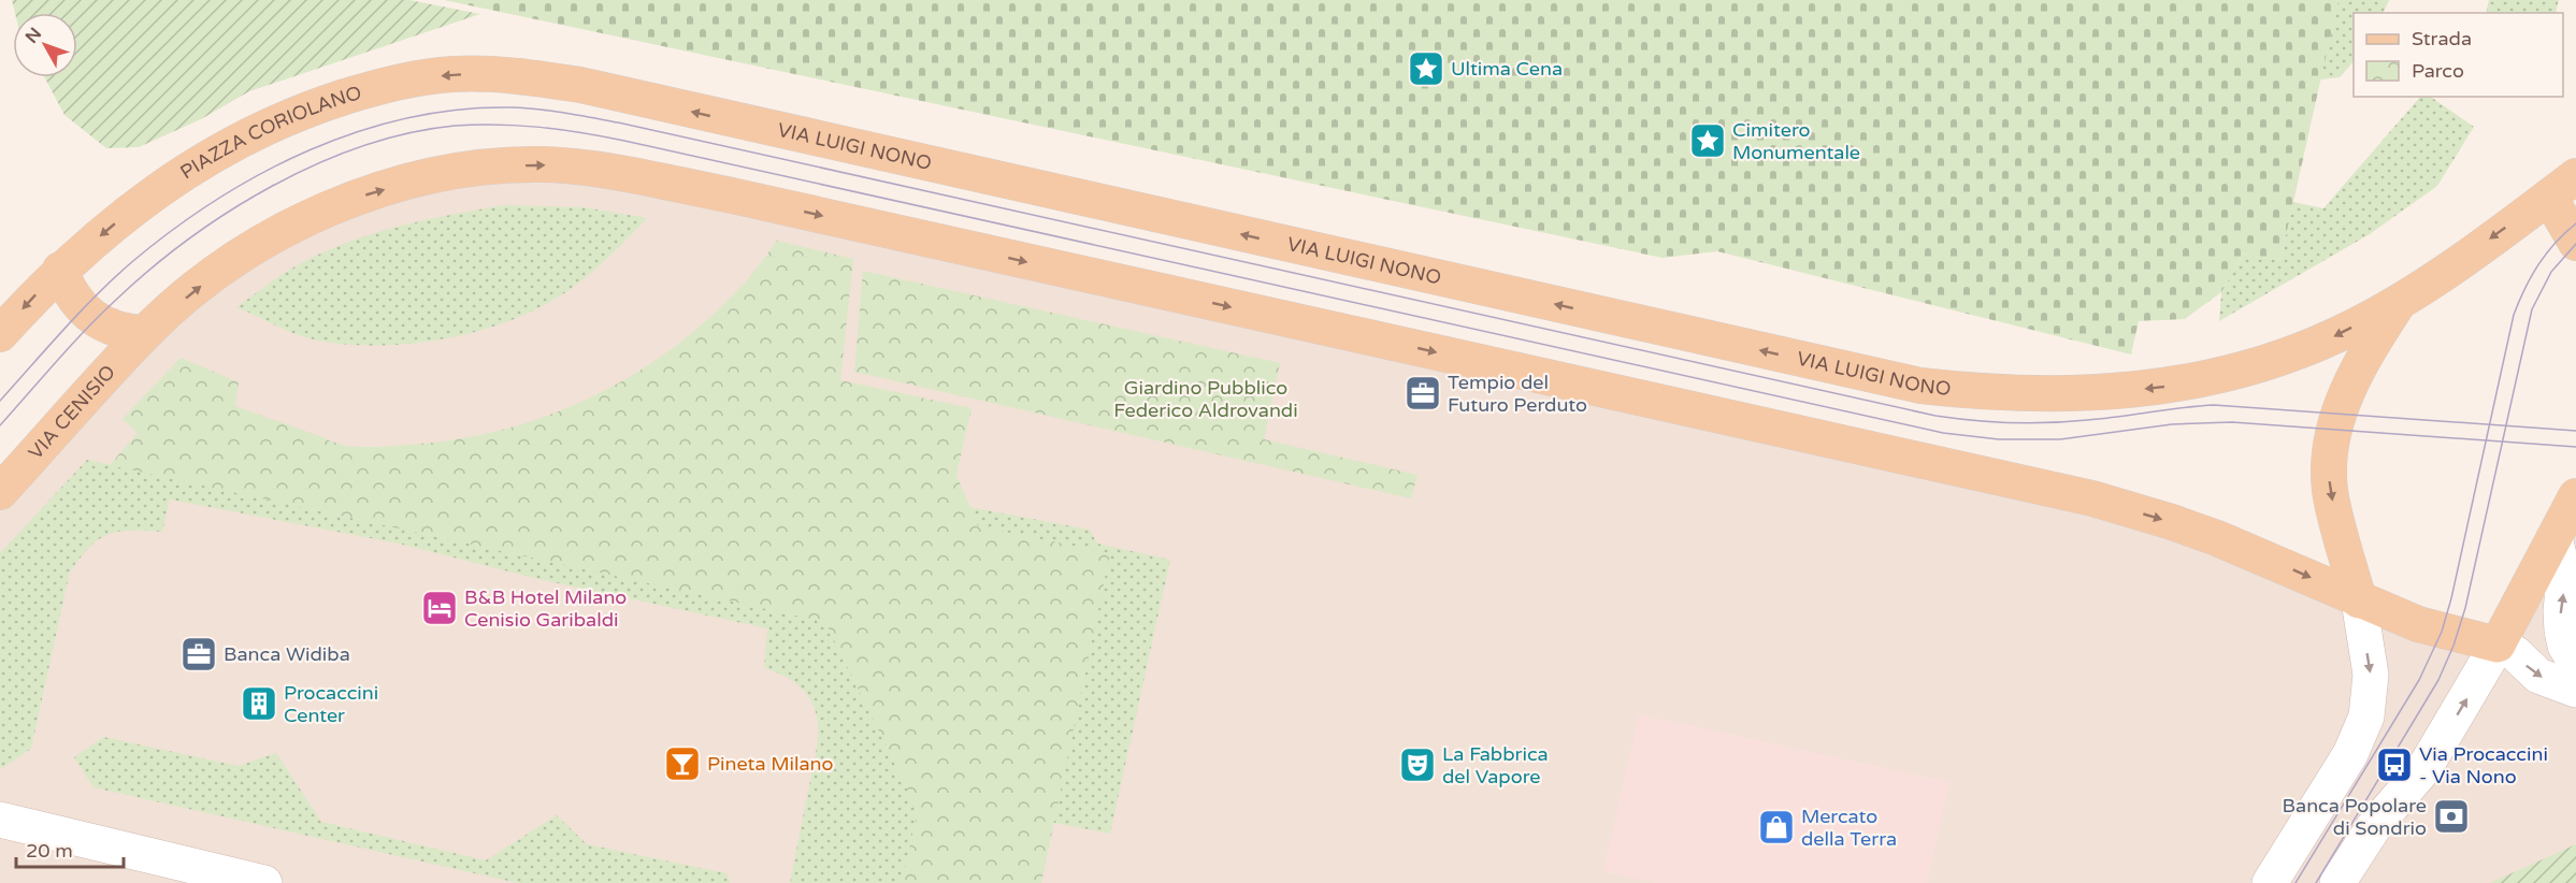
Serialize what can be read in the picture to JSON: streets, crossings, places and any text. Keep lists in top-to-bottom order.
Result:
{
  "streets": {
    "main road": ["PIAZZA CORIOLANO", "VIA LUIGI NONO", "VIA CENISIO"]
  },
  "crossings": [
    ["PIAZZA CORIOLANO", "VIA LUIGI NONO"]
  ],
  "one_way": ["PIAZZA CORIOLANO"],
  "parks": ["Giardino Pubblico Federico Aldrovandi"],
  "places": {
    "place": ["Ultima Cena", "Cimitero Monumentale"],
    "office": ["Tempio del Futuro Perduto", "Banca Widiba"],
    "hotel": ["B&B Hotel Milano Cenisio Garibaldi"],
    "building": ["Procaccini Center"],
    "bar": ["Pineta Milano"],
    "theatre": ["La Fabbrica del Vapore"],
    "bus stop": ["Via Procaccini - Via Nono"],
    "bank": ["Banca Popolare di Sondrio"],
    "shop": ["Mercato della Terra"]
  },
  "legend": ["Strada", "Parco"],
  "scale_bar": "20 m",
  "north": "top left"
}
